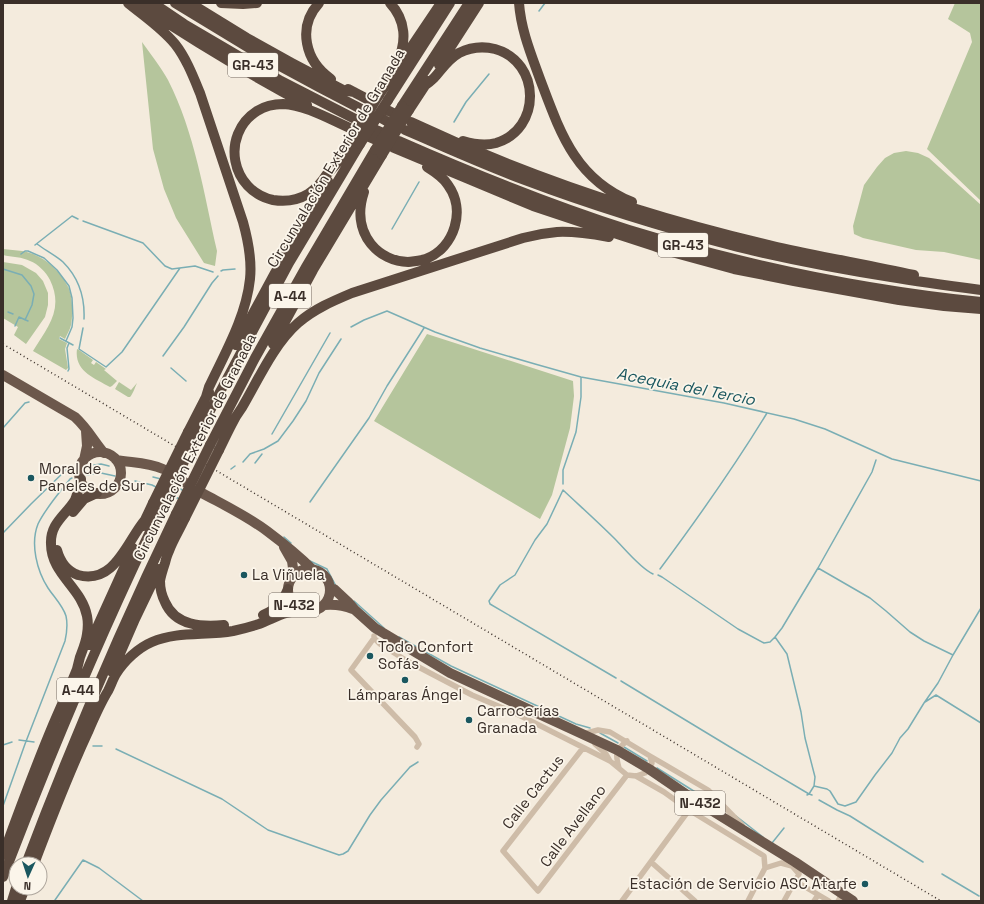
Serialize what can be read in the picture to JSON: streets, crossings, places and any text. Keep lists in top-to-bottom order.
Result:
{
  "streets": {
    "highway": [
      "GR-43",
      "Circunvalación Exterior de Granada",
      "A-44",
      "N-432"
    ],
    "street": ["Calle Cactus", "Calle Avellano"]
  },
  "crossings": [
    ["GR-43", "Circunvalación Exterior de Granada"],
    ["Calle Cactus", "Calle Avellano"]
  ],
  "water": ["Acequia del Tercio"],
  "places": [
    "Moral de Paneles de Sur",
    "La Viñuela",
    "Todo Confort Sofás",
    "Lámparas Ángel",
    "Carrocerías Granada",
    "Estación de Servicio ASC Atarfe"
  ],
  "north": "bottom"
}
